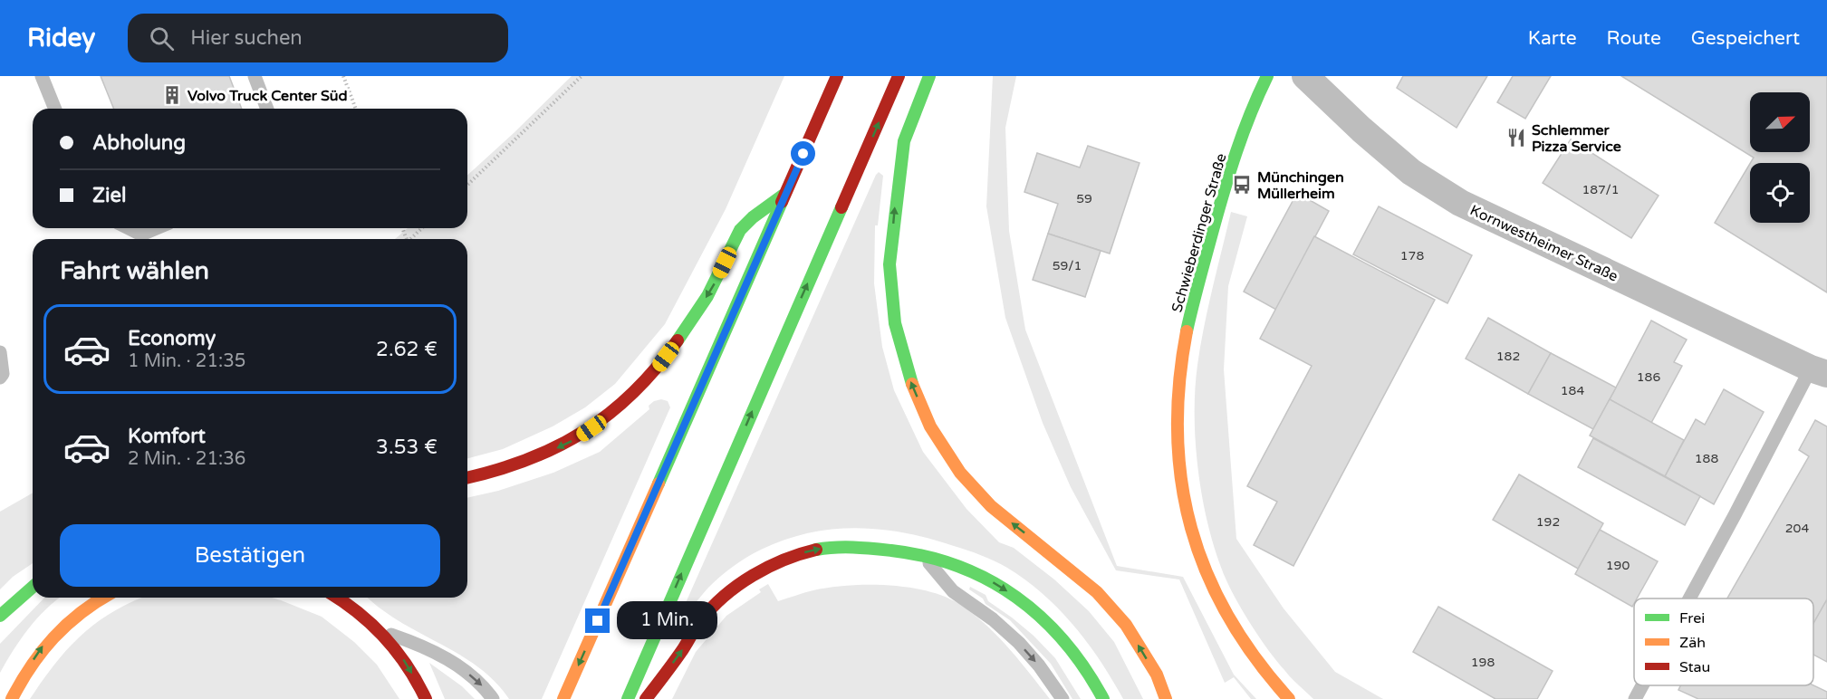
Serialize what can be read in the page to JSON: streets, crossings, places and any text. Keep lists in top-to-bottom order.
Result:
{
  "streets": {
    "main road": ["Schwieberdinger Straße"],
    "street": ["Kornwestheimer Straße"]
  },
  "places": {
    "building": ["Volvo Truck Center Süd"],
    "restaurant": ["Schlemmer Pizza Service"],
    "bus stop": ["Münchingen Müllerheim"]
  },
  "house_numbers": [
    "187/1",
    "59",
    "178",
    "59/1",
    "182",
    "186",
    "184",
    "188",
    "192",
    "204",
    "190",
    "198"
  ],
  "legend": ["Frei", "Zäh", "Stau"],
  "north": "top right",
  "page": {
    "header": "Ridey",
    "search": "Hier suchen",
    "nav": ["Karte", "Route", "Gespeichert"],
    "banner": ["Abholung", "Ziel"],
    "heading": "Fahrt wählen",
    "list": [
      {
        "name": "Economy",
        "note": "1 Min. · 21:35",
        "value": "2.62 €"
      },
      {
        "name": "Komfort",
        "note": "2 Min. · 21:36",
        "value": "3.53 €"
      }
    ],
    "buttons": "Bestätigen",
    "bubble": "1 Min."
  }
}
